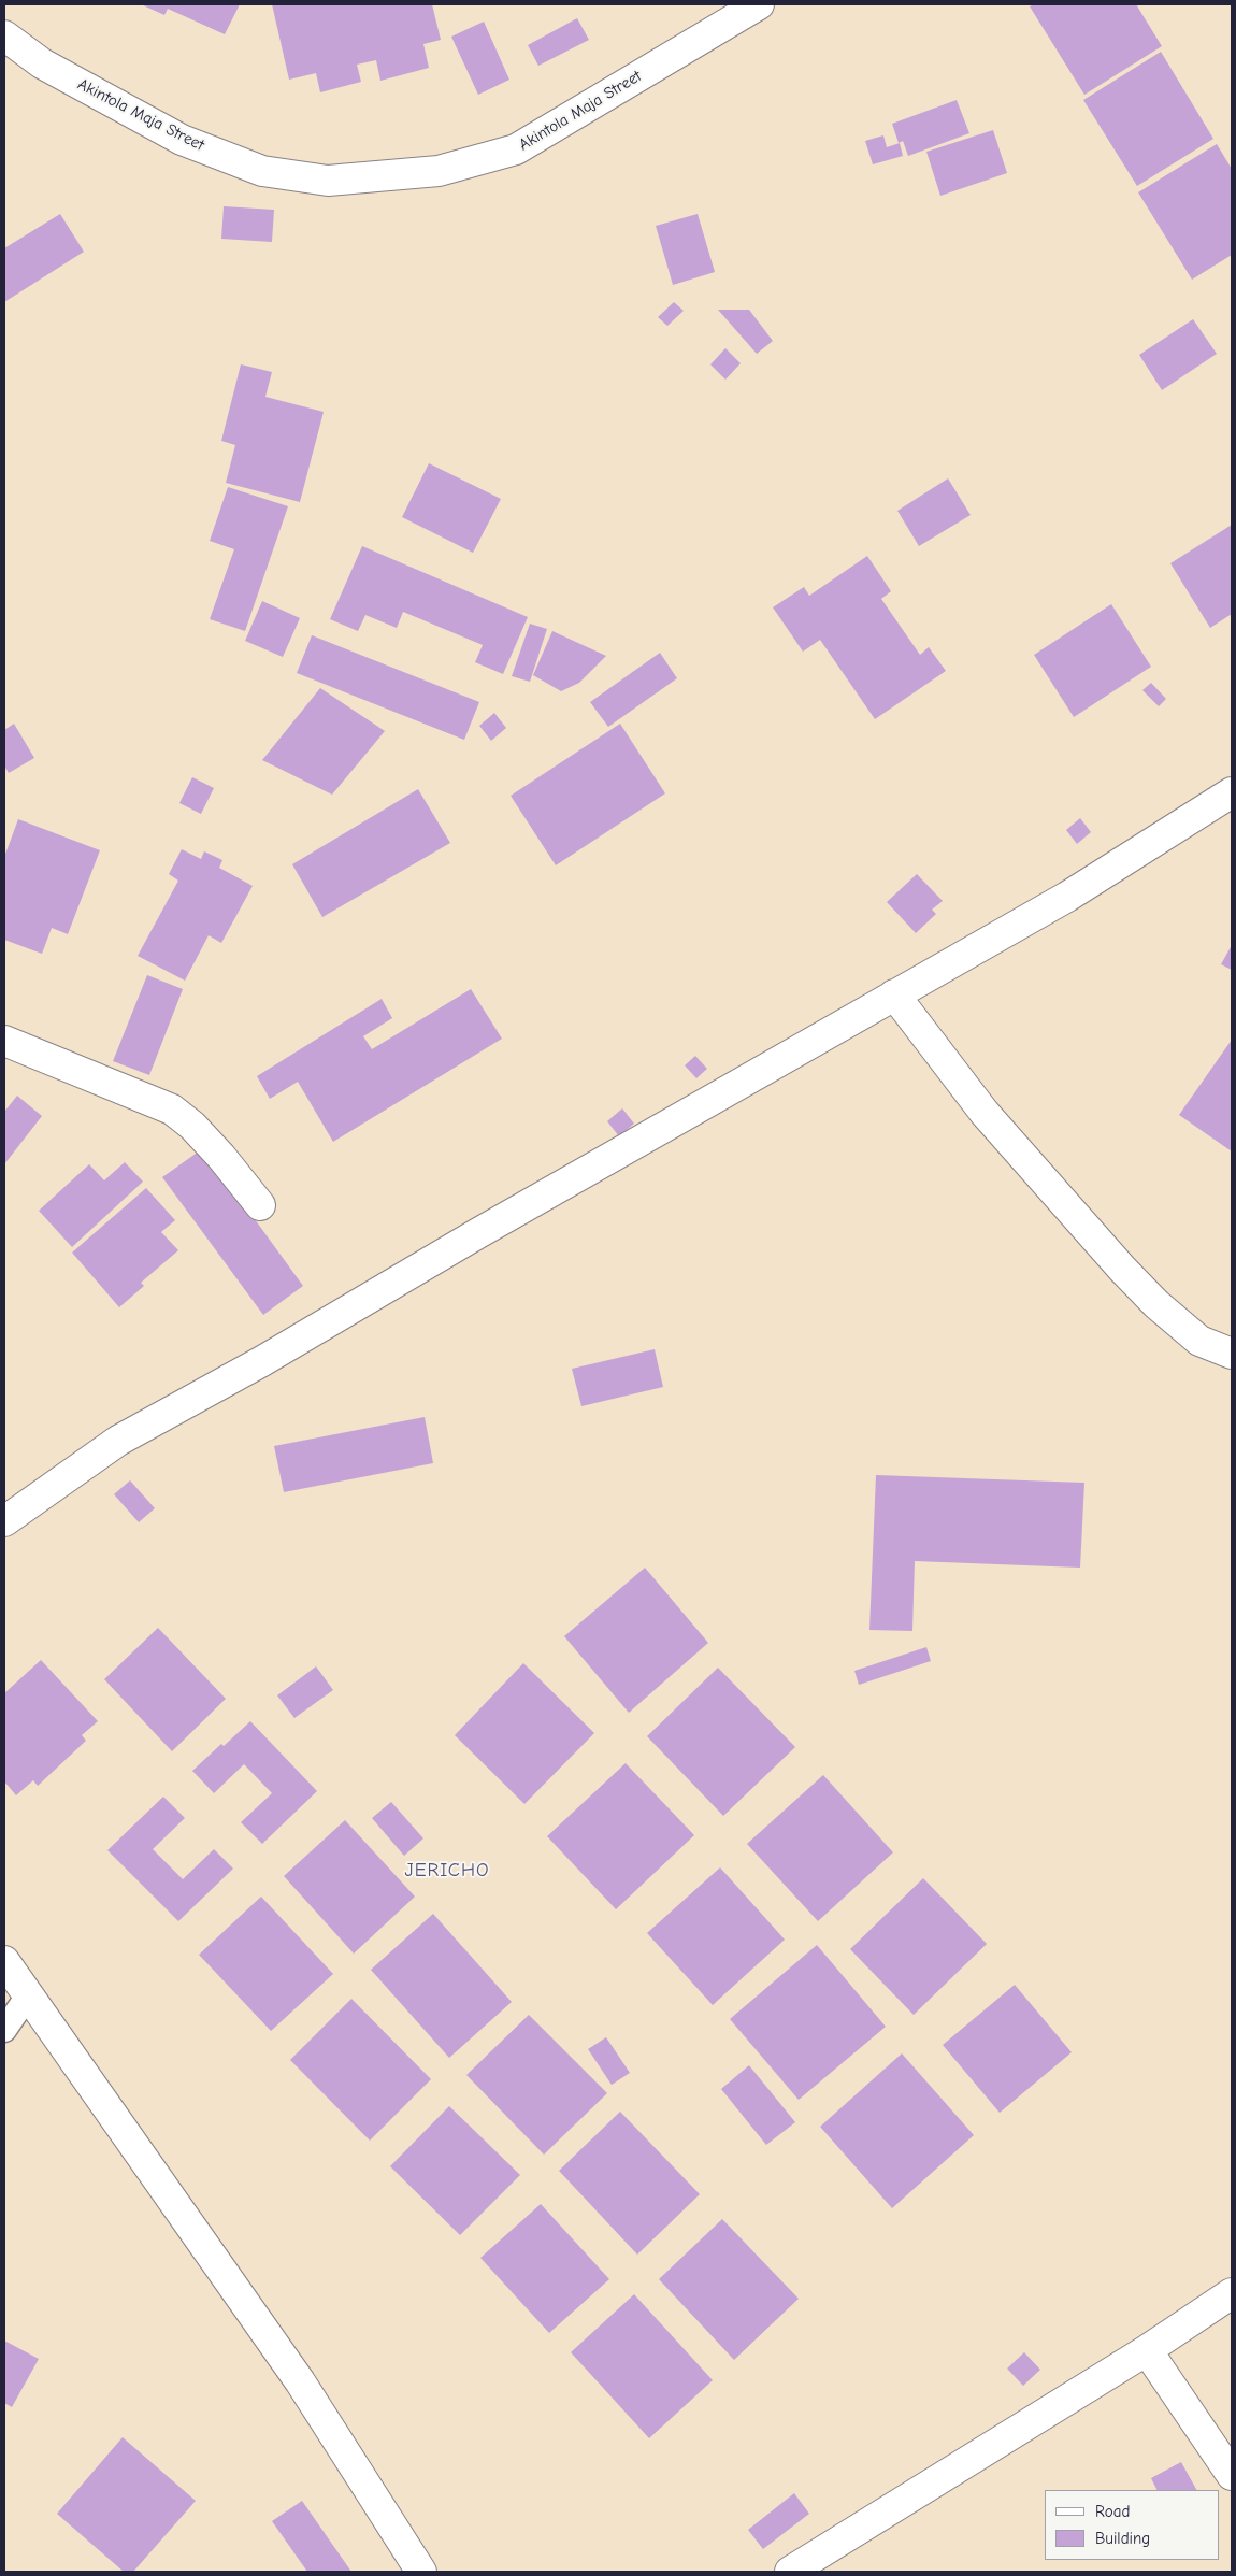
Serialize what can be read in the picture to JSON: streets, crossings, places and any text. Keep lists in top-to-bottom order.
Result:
{
  "streets": {
    "street": ["Akintola Maja Street"]
  },
  "districts": ["JERICHO"],
  "legend": ["Road", "Building"]
}
